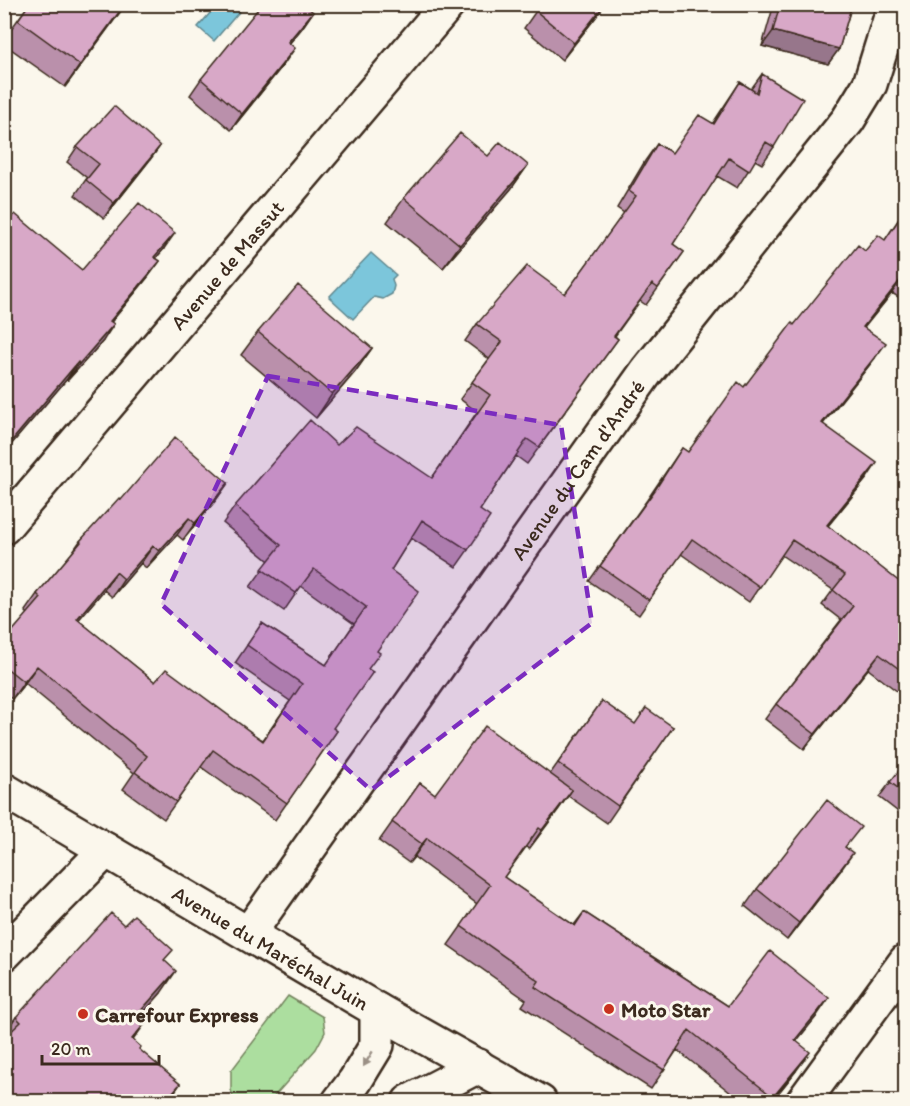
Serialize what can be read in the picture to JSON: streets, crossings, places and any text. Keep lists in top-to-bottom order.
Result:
{
  "streets": {
    "street": ["Avenue de Massut", "Avenue du Cam d'André", "Avenue du Maréchal Juin"]
  },
  "crossings": [
    ["Avenue du Cam d'André", "Avenue du Maréchal Juin"]
  ],
  "places": ["Moto Star", "Carrefour Express"],
  "scale_bar": "20 m"
}
